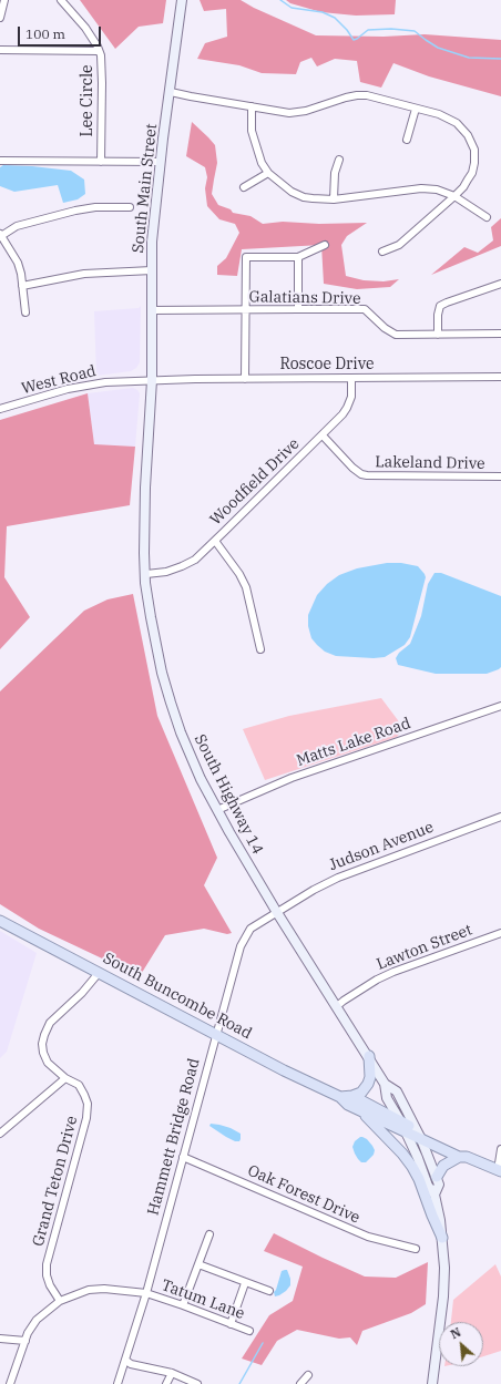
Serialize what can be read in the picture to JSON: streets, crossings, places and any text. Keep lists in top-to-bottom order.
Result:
{
  "streets": {
    "main road": ["South Main Street", "South Highway 14", "South Buncombe Road"],
    "street": [
      "Lee Circle",
      "Galatians Drive",
      "Roscoe Drive",
      "West Road",
      "Lakeland Drive",
      "Woodfield Drive",
      "Matts Lake Road",
      "Judson Avenue",
      "Lawton Street",
      "Hammett Bridge Road",
      "Grand Teton Drive",
      "Oak Forest Drive",
      "Tatum Lane"
    ]
  },
  "crossings": [
    ["South Main Street", "Galatians Drive"],
    ["South Main Street", "Roscoe Drive"],
    ["South Main Street", "West Road"],
    ["South Main Street", "South Highway 14"],
    ["Roscoe Drive", "West Road"],
    ["Roscoe Drive", "Woodfield Drive"],
    ["Roscoe Drive", "South Highway 14"],
    ["West Road", "South Highway 14"],
    ["Lakeland Drive", "Woodfield Drive"],
    ["Woodfield Drive", "South Highway 14"],
    ["Matts Lake Road", "South Highway 14"],
    ["South Highway 14", "Judson Avenue"],
    ["South Highway 14", "Lawton Street"],
    ["South Highway 14", "South Buncombe Road"],
    ["South Highway 14", "Hammett Bridge Road"],
    ["Judson Avenue", "Hammett Bridge Road"],
    ["South Buncombe Road", "Hammett Bridge Road"],
    ["South Buncombe Road", "Grand Teton Drive"],
    ["Hammett Bridge Road", "Oak Forest Drive"],
    ["Hammett Bridge Road", "Tatum Lane"],
    ["Grand Teton Drive", "Tatum Lane"]
  ],
  "scale_bar": "100 m",
  "north": "top left"
}
